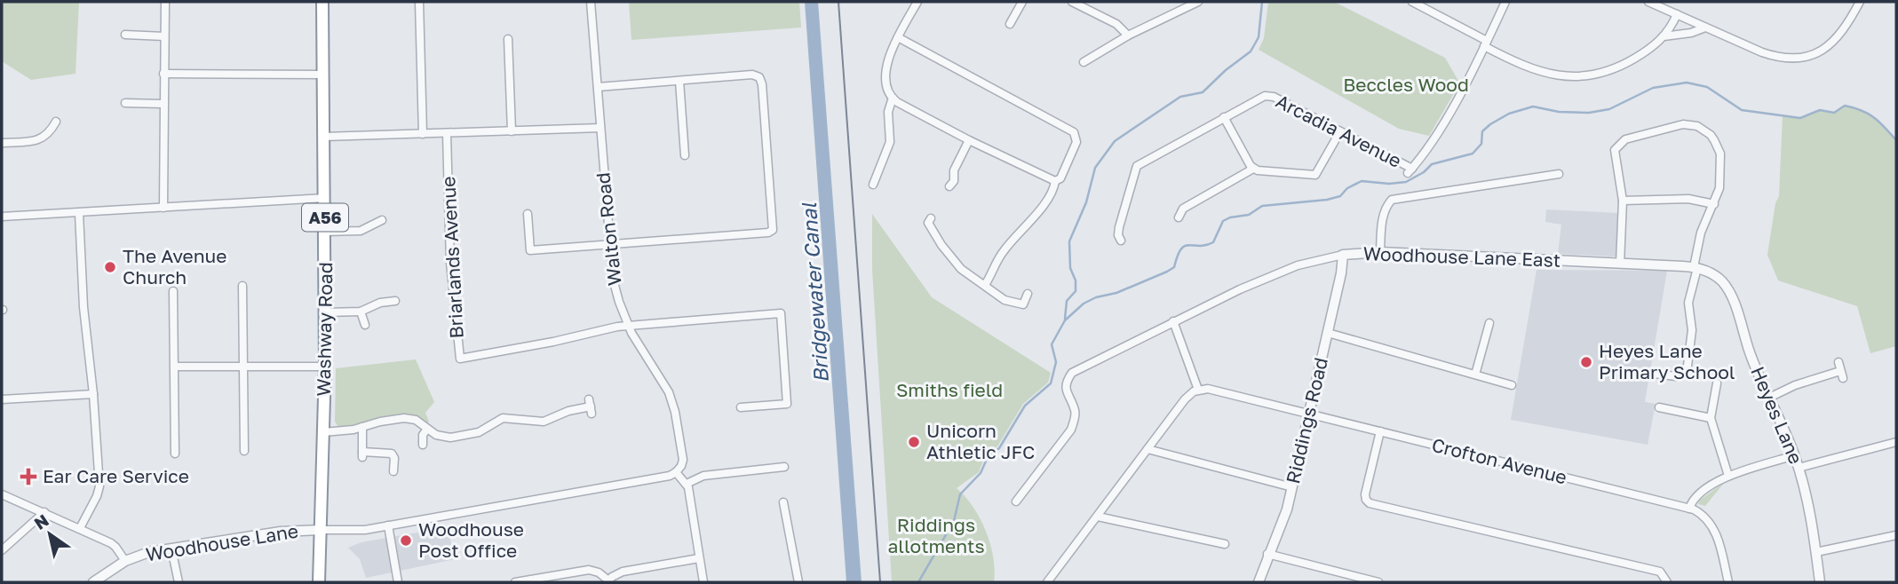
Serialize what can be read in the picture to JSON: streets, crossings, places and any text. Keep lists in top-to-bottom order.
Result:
{
  "streets": {
    "highway": ["A56", "Washway Road"],
    "street": [
      "Arcadia Avenue",
      "Walton Road",
      "Briarlands Avenue",
      "Woodhouse Lane East",
      "Heyes Lane",
      "Riddings Road",
      "Crofton Avenue",
      "Woodhouse Lane"
    ]
  },
  "crossings": [
    ["Walton Road", "Briarlands Avenue"],
    ["Woodhouse Lane East", "Heyes Lane"],
    ["Woodhouse Lane East", "Riddings Road"],
    ["Washway Road", "Woodhouse Lane"],
    ["Riddings Road", "Crofton Avenue"]
  ],
  "water": ["Bridgewater Canal"],
  "parks": ["Beccles Wood", "Smiths field", "Riddings allotments"],
  "places": {
    "other": [
      "The Avenue Church",
      "Heyes Lane Primary School",
      "Unicorn Athletic JFC",
      "Woodhouse Post Office"
    ],
    "health": ["Ear Care Service"]
  },
  "north": "top left"
}
